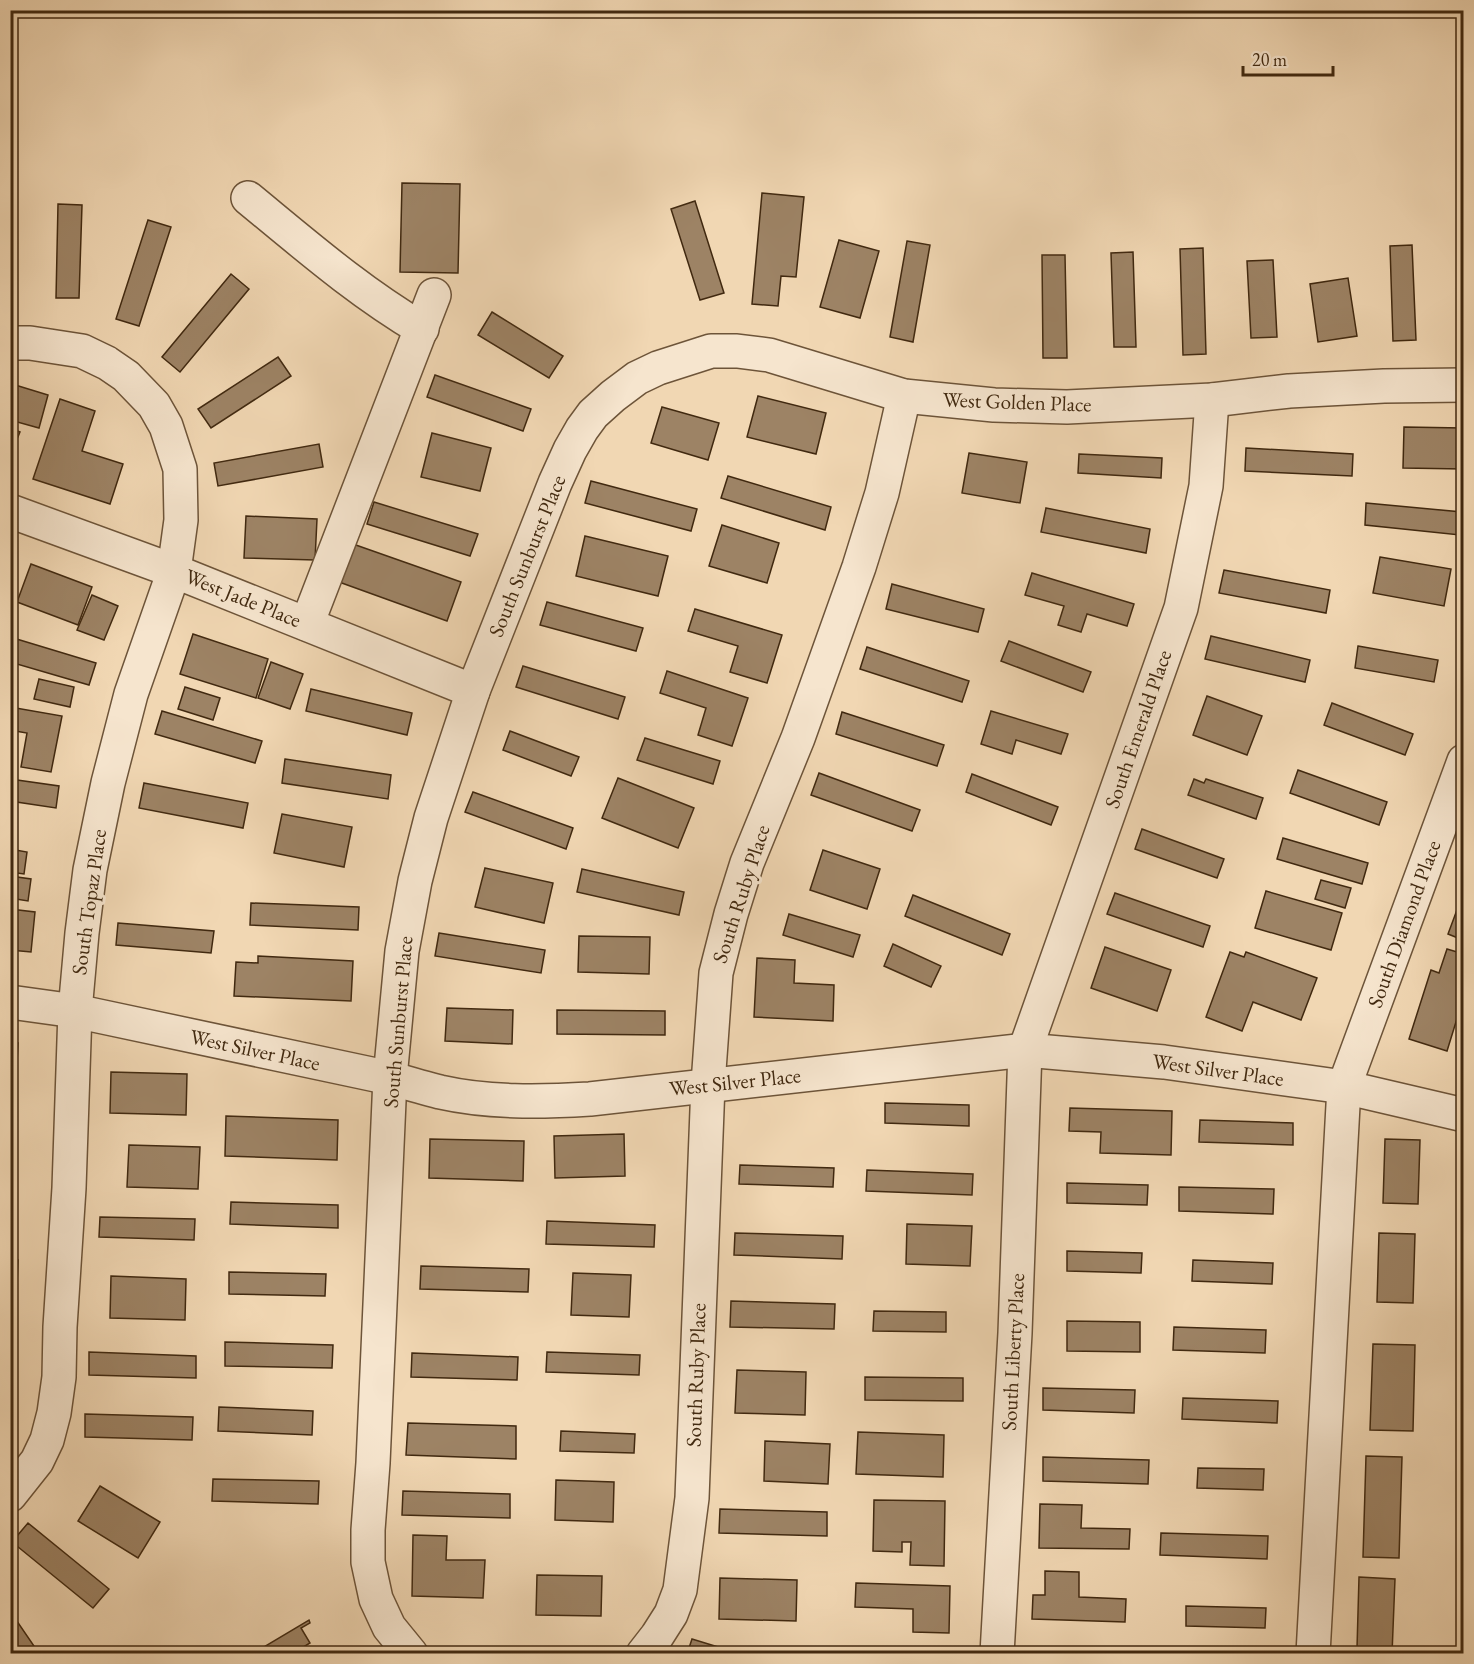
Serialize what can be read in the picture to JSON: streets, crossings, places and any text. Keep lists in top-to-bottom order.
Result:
{
  "streets": {
    "street": [
      "West Golden Place",
      "South Sunburst Place",
      "West Jade Place",
      "South Emerald Place",
      "South Ruby Place",
      "South Topaz Place",
      "South Diamond Place",
      "West Silver Place",
      "South Liberty Place"
    ]
  },
  "crossings": [
    ["West Golden Place", "South Sunburst Place"],
    ["West Golden Place", "South Emerald Place"],
    ["West Golden Place", "South Ruby Place"],
    ["South Sunburst Place", "West Jade Place"],
    ["South Sunburst Place", "West Silver Place"],
    ["West Jade Place", "South Topaz Place"],
    ["South Emerald Place", "West Silver Place"],
    ["South Emerald Place", "South Liberty Place"],
    ["South Ruby Place", "West Silver Place"],
    ["South Topaz Place", "West Silver Place"],
    ["South Diamond Place", "West Silver Place"],
    ["West Silver Place", "South Liberty Place"]
  ],
  "scale_bar": "20 m"
}
